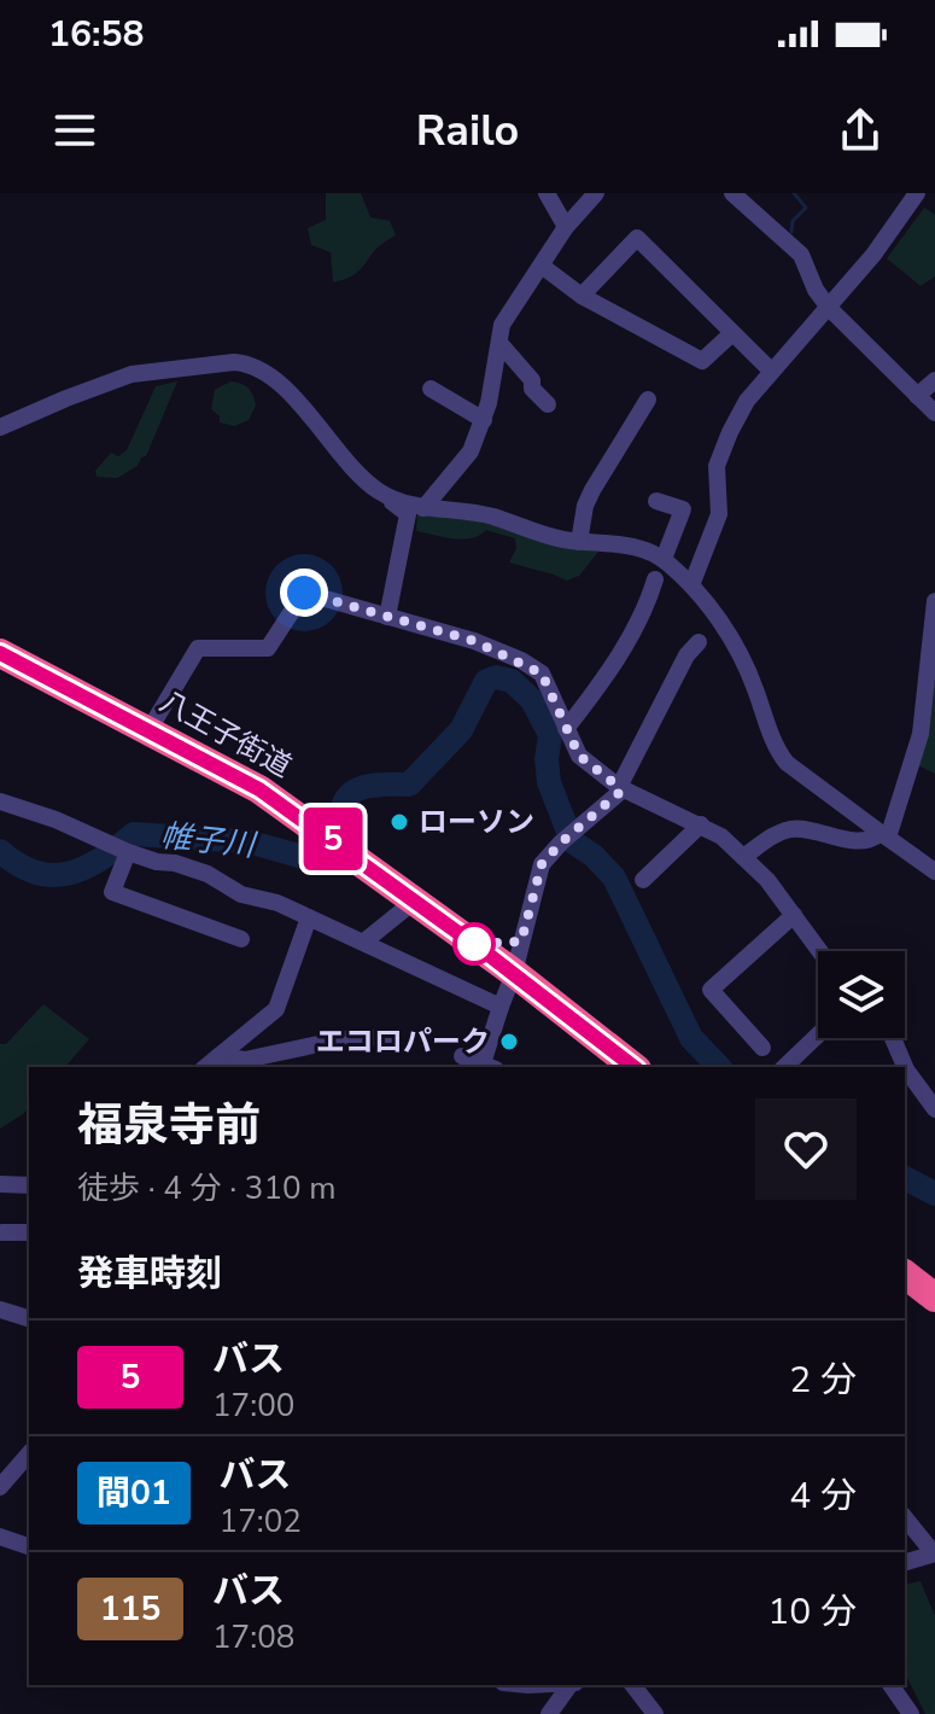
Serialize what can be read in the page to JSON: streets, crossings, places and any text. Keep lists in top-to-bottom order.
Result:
{
  "streets": {
    "highway": ["八王子街道"]
  },
  "water": ["帷子川"],
  "places": ["ローソン", "エコロパーク"],
  "lines": ["bus line 5"],
  "page": {
    "status": "16:58",
    "header": "Railo",
    "on_map": "5",
    "heading": [
      ["福泉寺前", "徒歩 · 4 分 · 310 m"],
      "発車時刻"
    ],
    "list": [
      {
        "mark": "5",
        "name": "バス",
        "note": "17:00",
        "value": "2 分"
      },
      {
        "mark": "間01",
        "name": "バス",
        "note": "17:02",
        "value": "4 分"
      },
      {
        "mark": "115",
        "name": "バス",
        "note": "17:08",
        "value": "10 分"
      }
    ]
  }
}
